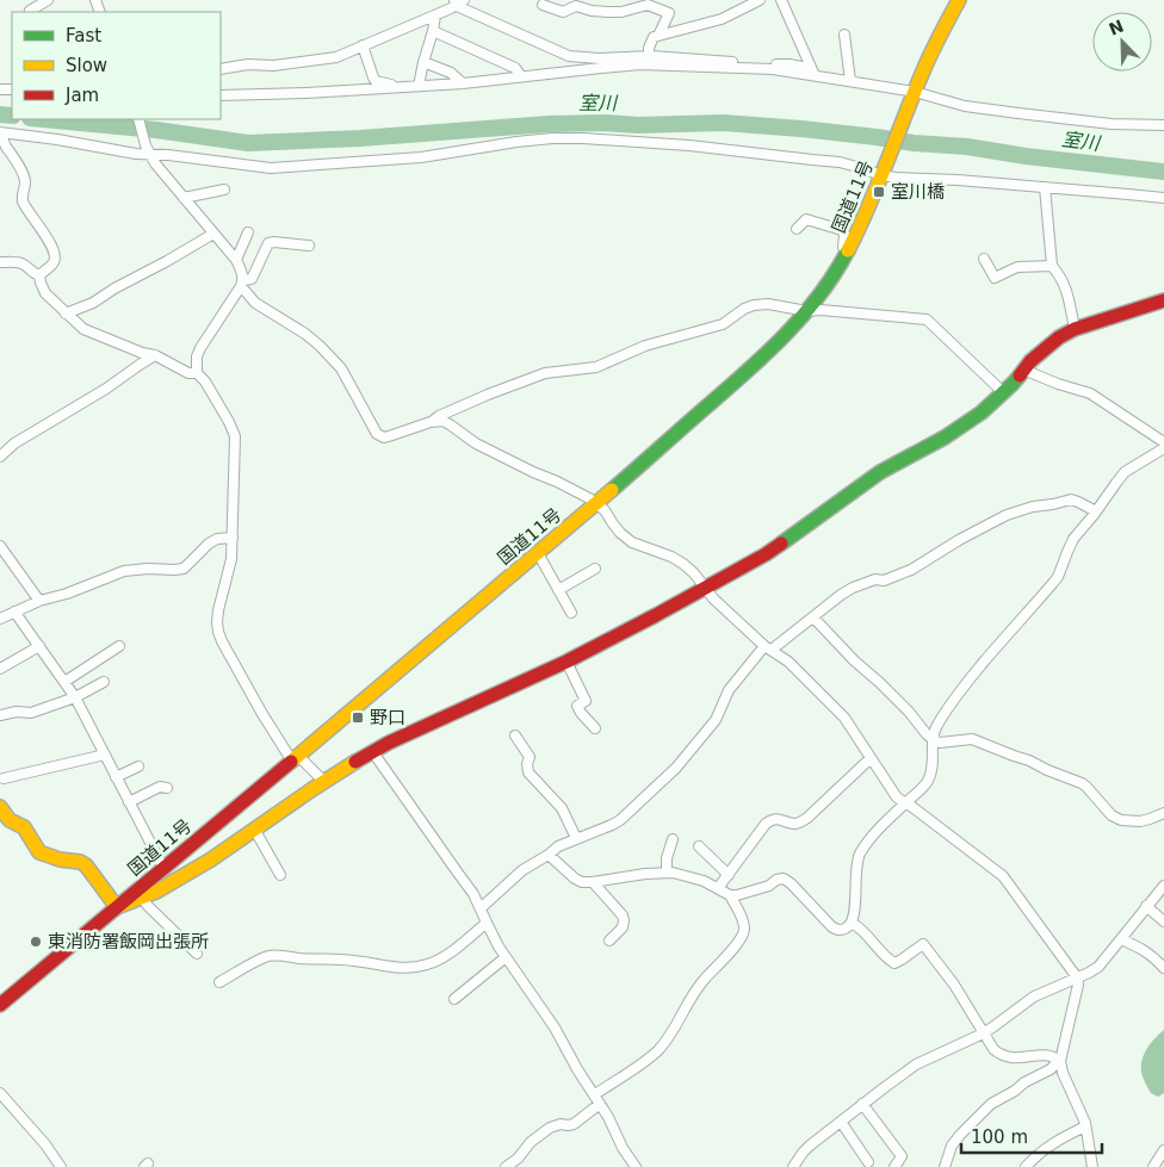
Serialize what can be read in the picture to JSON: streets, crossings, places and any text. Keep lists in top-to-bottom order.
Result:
{
  "streets": {
    "main road": ["国道11号"]
  },
  "water": ["室川"],
  "places": {
    "transit": ["室川橋", "野口"],
    "other": ["東消防署飯岡出張所"]
  },
  "legend": ["Fast", "Slow", "Jam"],
  "scale_bar": "100 m",
  "north": "top left"
}
